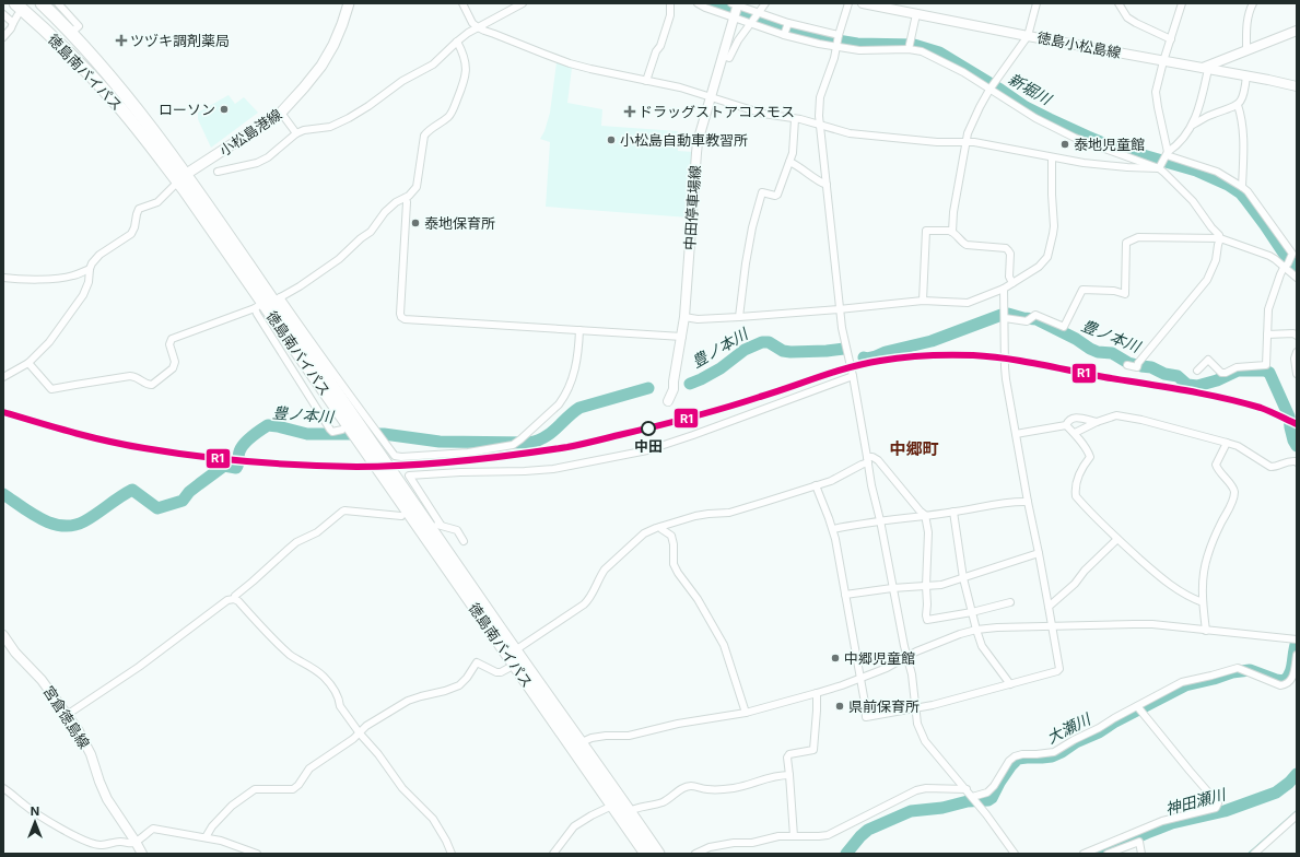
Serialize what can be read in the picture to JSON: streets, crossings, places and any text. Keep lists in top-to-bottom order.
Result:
{
  "streets": {
    "highway": ["徳島南バイパス"],
    "main road": [
      "徳島小松島線",
      "小松島港線",
      "中田停車場線",
      "宮倉徳島線"
    ]
  },
  "crossings": [
    ["徳島南バイパス", "小松島港線"]
  ],
  "districts": ["中郷町"],
  "water": [
    "新堀川",
    "豊ノ本川",
    "大瀬川",
    "神田瀬川"
  ],
  "places": {
    "health": ["ツヅキ調剤薬局", "ドラッグストアコスモス"],
    "other": [
      "ローソン",
      "小松島自動車教習所",
      "泰地児童館",
      "泰地保育所",
      "中田",
      "中郷児童館",
      "県前保育所"
    ]
  },
  "lines": ["transit line R1"],
  "north": "top"
}
